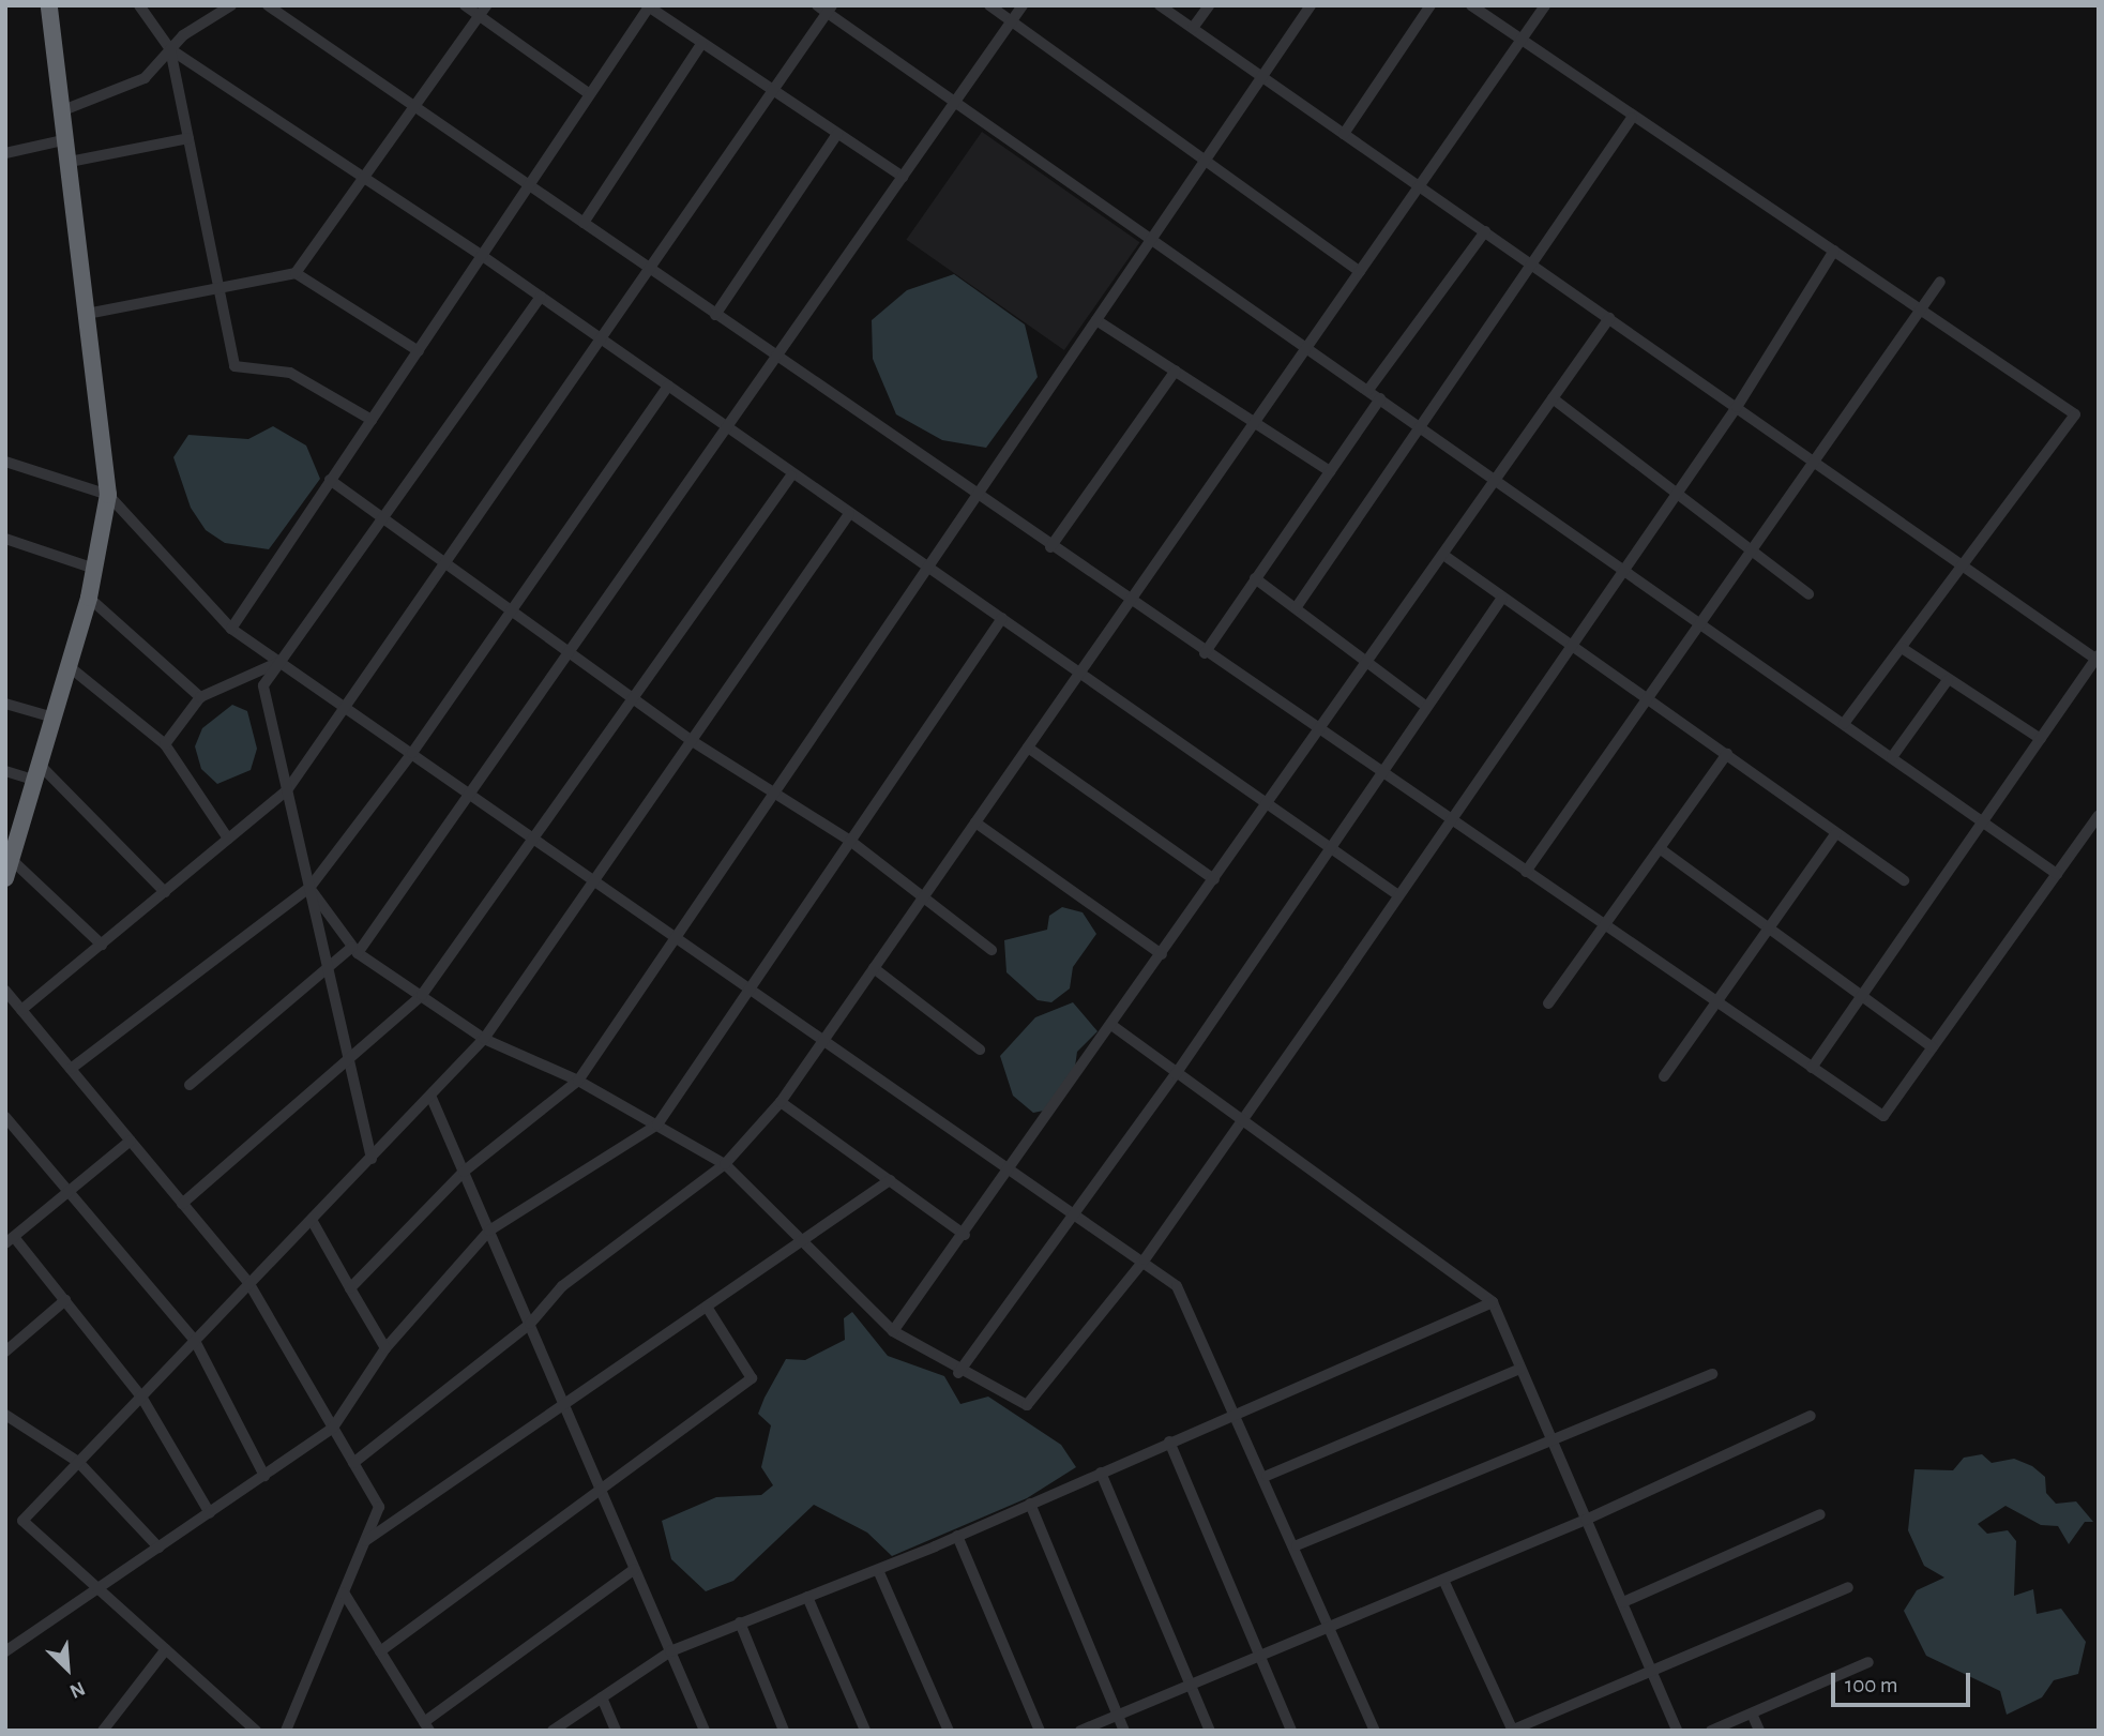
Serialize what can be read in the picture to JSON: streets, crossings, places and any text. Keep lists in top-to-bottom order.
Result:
{
  "scale_bar": "100 m",
  "north": "bottom right"
}
